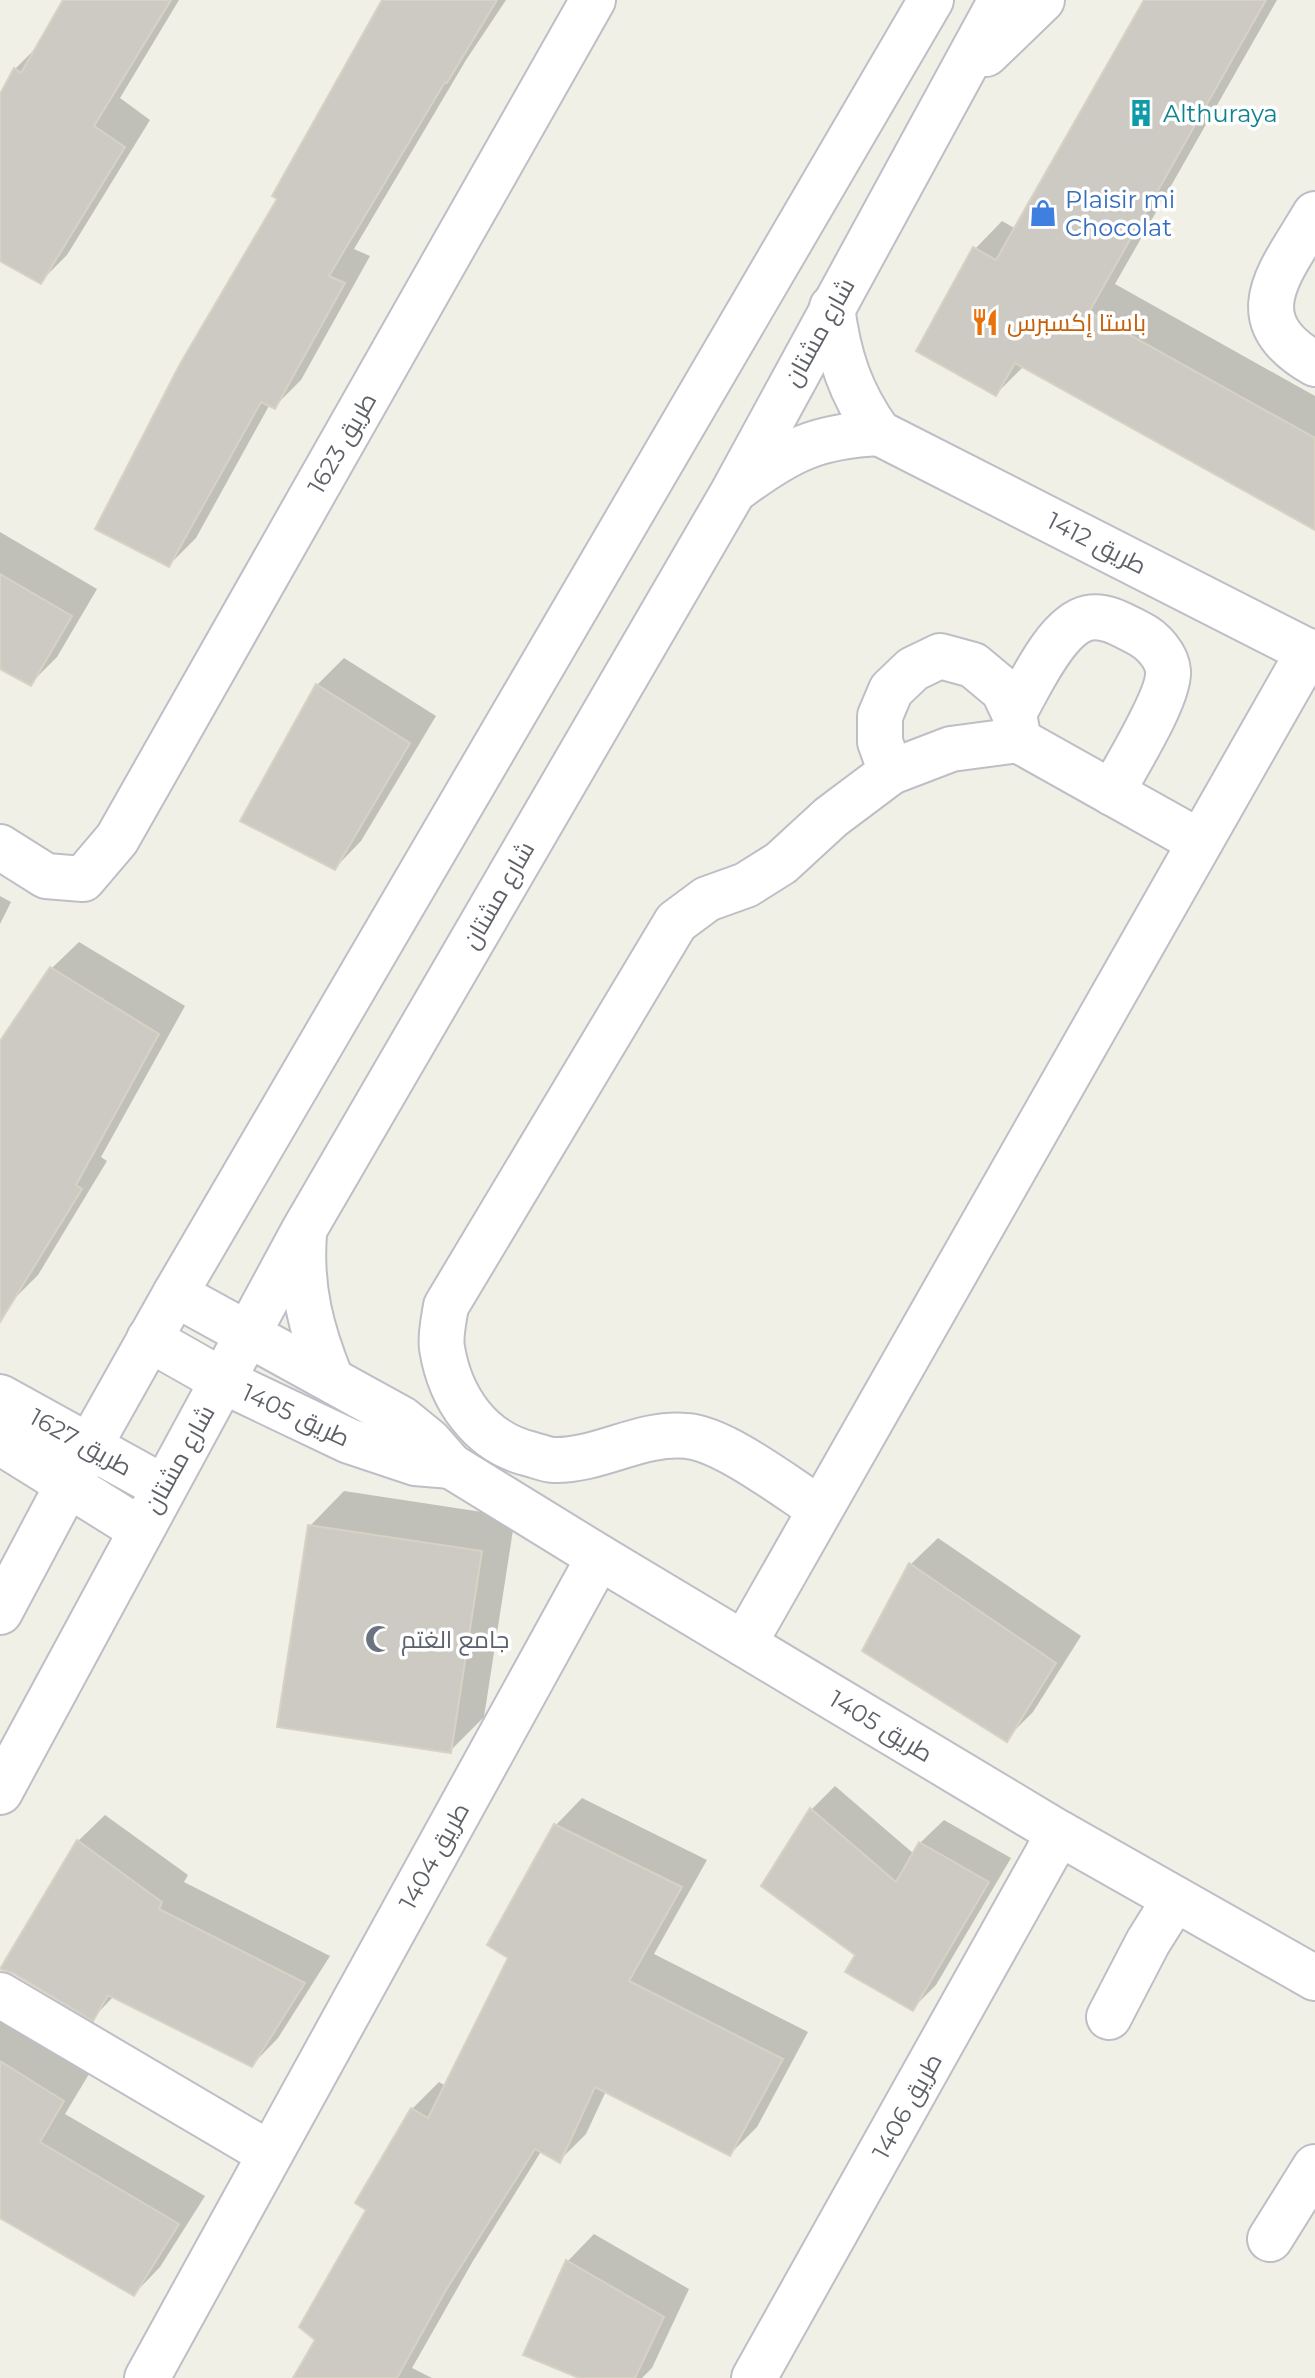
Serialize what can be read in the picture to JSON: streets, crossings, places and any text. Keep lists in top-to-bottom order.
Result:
{
  "streets": {
    "street": [
      "شارع مشتان",
      "طريق 1623",
      "طريق 1412",
      "طريق 1405",
      "طريق 1627",
      "طريق 1404",
      "طريق 1406"
    ]
  },
  "crossings": [
    ["شارع مشتان", "طريق 1412"],
    ["شارع مشتان", "طريق 1405"],
    ["شارع مشتان", "طريق 1627"],
    ["طريق 1405", "طريق 1404"],
    ["طريق 1405", "طريق 1406"]
  ],
  "places": {
    "building": ["Althuraya"],
    "shop": ["Plaisir mi Chocolat"],
    "restaurant": ["باستا إكسبرس"],
    "mosque": ["جامع الغتم"]
  }
}
